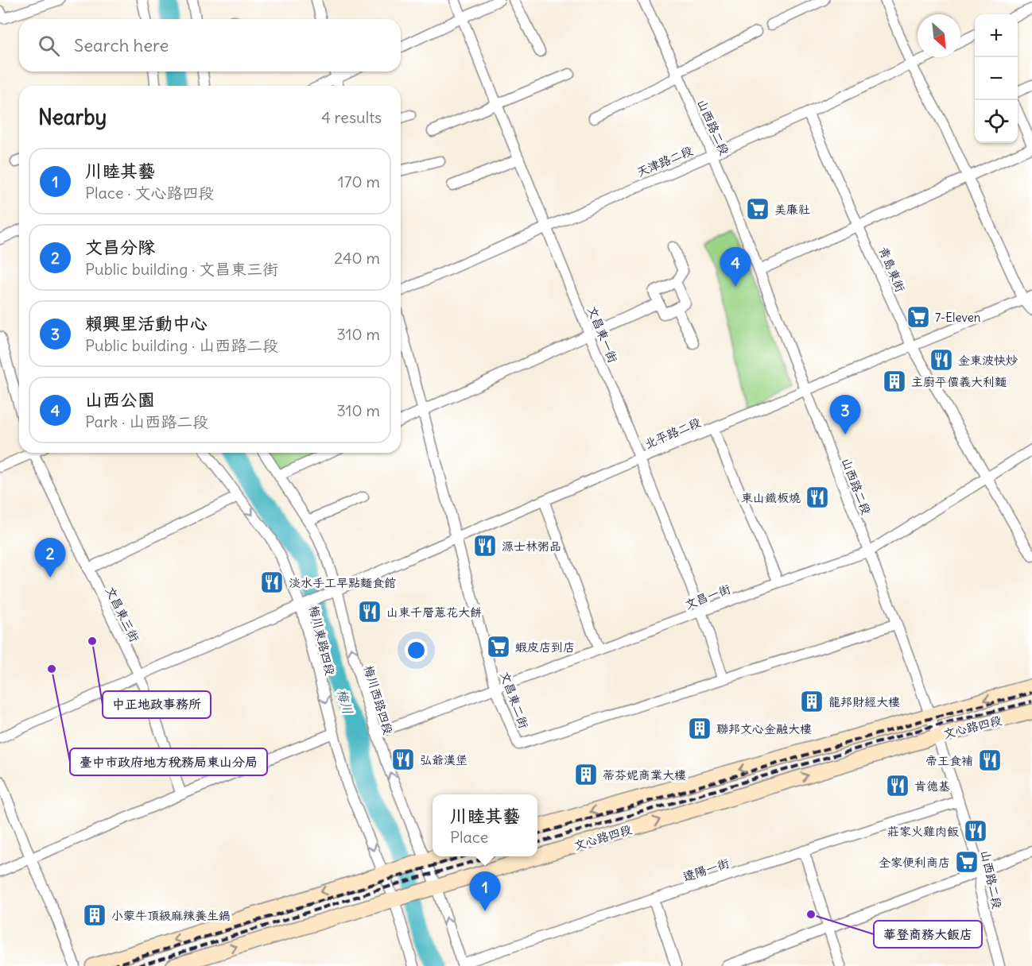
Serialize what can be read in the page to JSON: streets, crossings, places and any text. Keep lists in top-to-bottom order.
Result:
{
  "streets": {
    "main road": ["文心路四段"],
    "street": [
      "山西路二段",
      "天津路二段",
      "青島東街",
      "文昌東一街",
      "北平路二段",
      "文昌一街",
      "文昌東三街",
      "梅川東路四段",
      "梅川西路四段",
      "文昌東二街",
      "遼陽一街"
    ]
  },
  "crossings": [
    ["山西路二段", "天津路二段"],
    ["山西路二段", "北平路二段"],
    ["山西路二段", "文昌一街"],
    ["山西路二段", "文昌東二街"],
    ["山西路二段", "文心路四段"],
    ["山西路二段", "遼陽一街"],
    ["天津路二段", "青島東街"],
    ["天津路二段", "文昌東一街"],
    ["青島東街", "北平路二段"],
    ["青島東街", "文昌一街"],
    ["文昌東一街", "北平路二段"],
    ["文昌東一街", "文昌一街"],
    ["文昌東一街", "文昌東二街"],
    ["北平路二段", "文昌東三街"],
    ["北平路二段", "梅川東路四段"],
    ["北平路二段", "梅川西路四段"],
    ["北平路二段", "文昌東二街"],
    ["文昌一街", "梅川西路四段"],
    ["文昌一街", "文昌東二街"],
    ["梅川東路四段", "文心路四段"],
    ["梅川西路四段", "文心路四段"],
    ["梅川西路四段", "遼陽一街"]
  ],
  "one_way": ["梅川東路四段", "梅川西路四段"],
  "water": ["梅川"],
  "places": {
    "supermarket": [
      "美廉社",
      "7-Eleven",
      "蝦皮店到店",
      "全家便利商店"
    ],
    "restaurant": [
      "金東波快炒",
      "東山鐵板燒",
      "源士林粥品",
      "淡水手工早點麵食館",
      "山東千層蔥花大餅",
      "弘爺漢堡",
      "帝王食補",
      "肯德基",
      "莊家火雞肉飯"
    ],
    "building": [
      "主廚平價義大利麵",
      "龍邦財經大樓",
      "聯邦文心金融大樓",
      "蒂芬妮商業大樓",
      "小蒙牛頂級麻辣養生鍋"
    ],
    "other": ["中正地政事務所", "臺中市政府地方稅務局東山分局", "華登商務大飯店"]
  },
  "north": "bottom right",
  "page": {
    "map_buttons": ["+", "−"],
    "search": "Search here",
    "heading": ["Nearby", "4 results"],
    "list": [
      {
        "mark": "1",
        "name": "川睦其藝",
        "note": "Place · 文心路四段",
        "value": "170 m"
      },
      {
        "mark": "2",
        "name": "文昌分隊",
        "note": "Public building · 文昌東三街",
        "value": "240 m"
      },
      {
        "mark": "3",
        "name": "賴興里活動中心",
        "note": "Public building · 山西路二段",
        "value": "310 m"
      },
      {
        "mark": "4",
        "name": "山西公園",
        "note": "Park · 山西路二段",
        "value": "310 m"
      }
    ],
    "pins": [
      "4",
      "3",
      "2",
      "1"
    ],
    "popup": ["川睦其藝", "Place"]
  }
}
